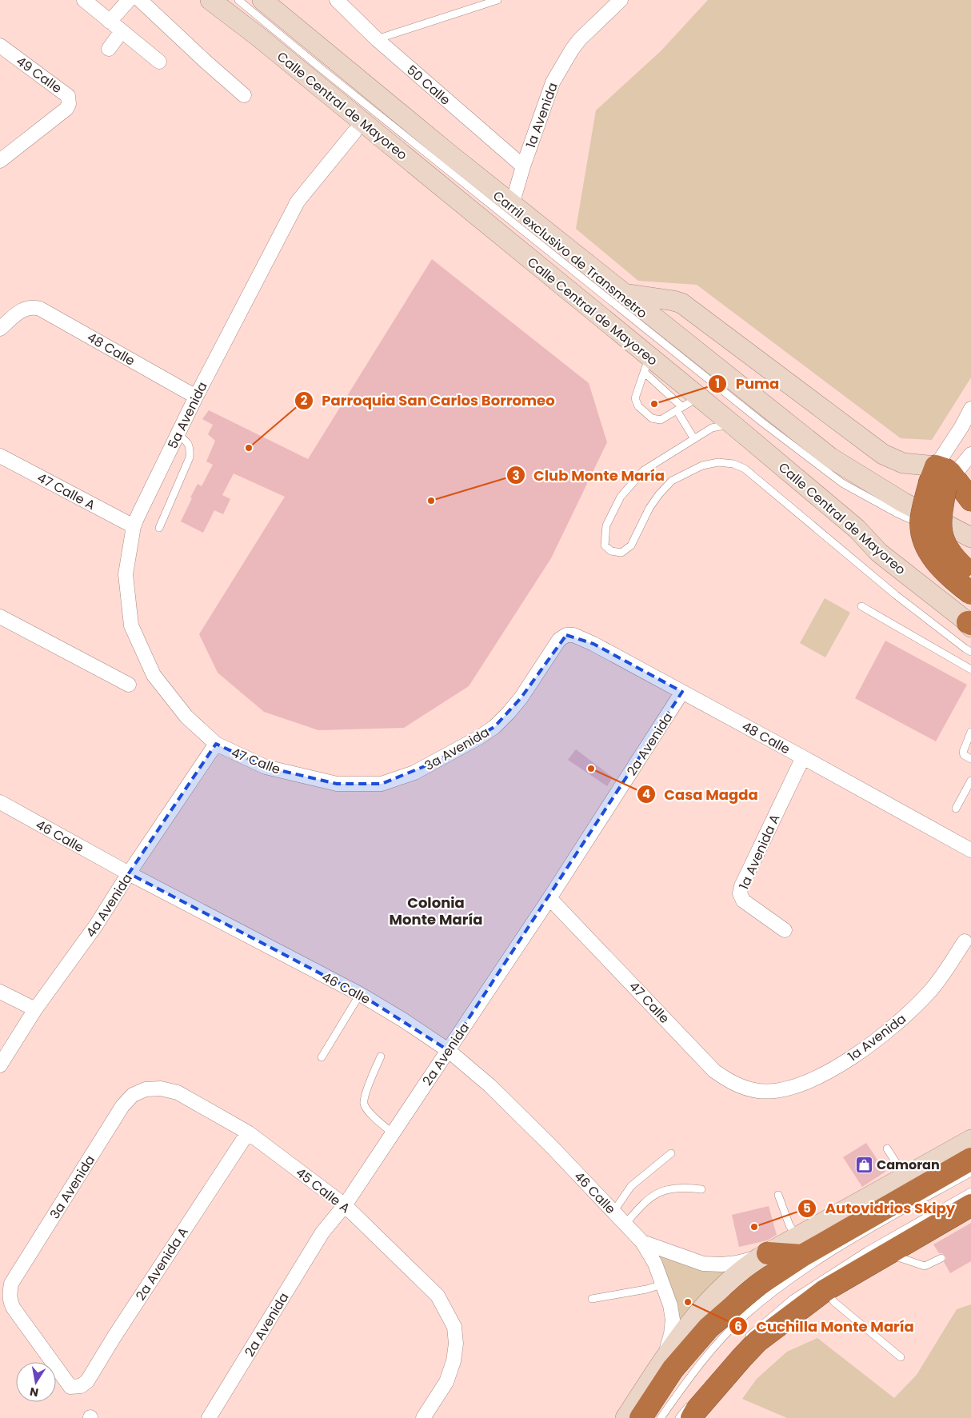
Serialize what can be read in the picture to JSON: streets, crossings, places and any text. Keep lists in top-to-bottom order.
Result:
{
  "streets": {
    "main road": ["Calle Central de Mayoreo"],
    "street": [
      "49 Calle",
      "50 Calle",
      "1a Avenida",
      "48 Calle",
      "5a Avenida",
      "47 Calle A",
      "2a Avenida",
      "3a Avenida",
      "47 Calle",
      "46 Calle",
      "1a Avenida A",
      "4a Avenida",
      "45 Calle A",
      "2a Avenida A"
    ],
    "lane": ["Carril exclusivo de Transmetro"]
  },
  "crossings": [
    ["50 Calle", "1a Avenida"],
    ["1a Avenida", "47 Calle"],
    ["48 Calle", "5a Avenida"],
    ["48 Calle", "2a Avenida"],
    ["48 Calle", "3a Avenida"],
    ["48 Calle", "1a Avenida A"],
    ["5a Avenida", "47 Calle A"],
    ["5a Avenida", "47 Calle"],
    ["2a Avenida", "47 Calle"],
    ["2a Avenida", "46 Calle"],
    ["2a Avenida", "45 Calle A"],
    ["3a Avenida", "47 Calle"],
    ["3a Avenida", "45 Calle A"],
    ["3a Avenida", "2a Avenida A"],
    ["47 Calle", "4a Avenida"],
    ["46 Calle", "4a Avenida"],
    ["45 Calle A", "2a Avenida A"]
  ],
  "districts": ["Colonia Monte María"],
  "places": {
    "other": [
      "Puma",
      "Parroquia San Carlos Borromeo",
      "Club Monte María",
      "Casa Magda",
      "Autovidrios Skipy",
      "Cuchilla Monte María"
    ],
    "shop": ["Camoran"]
  },
  "north": "bottom"
}
